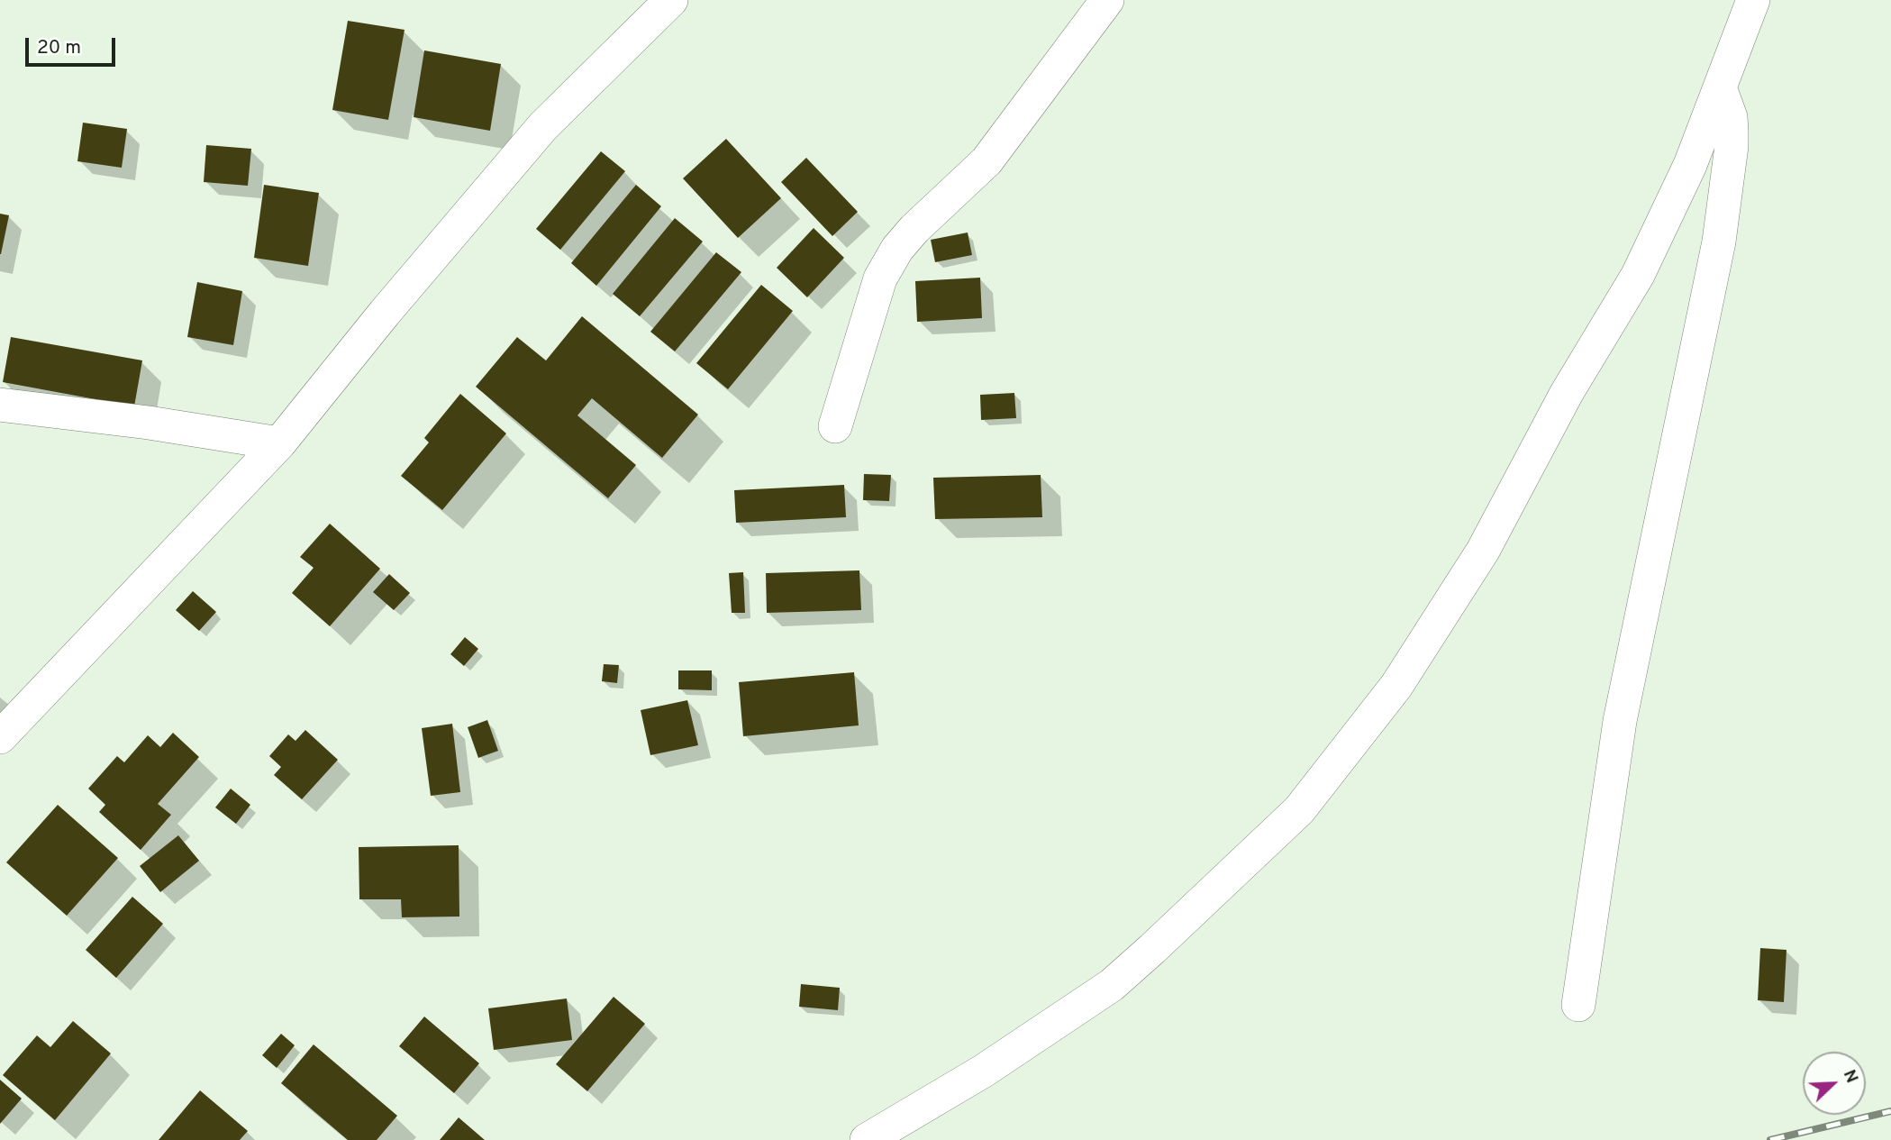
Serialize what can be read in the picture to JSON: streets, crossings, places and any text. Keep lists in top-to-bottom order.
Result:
{
  "scale_bar": "20 m",
  "north": "top right"
}
